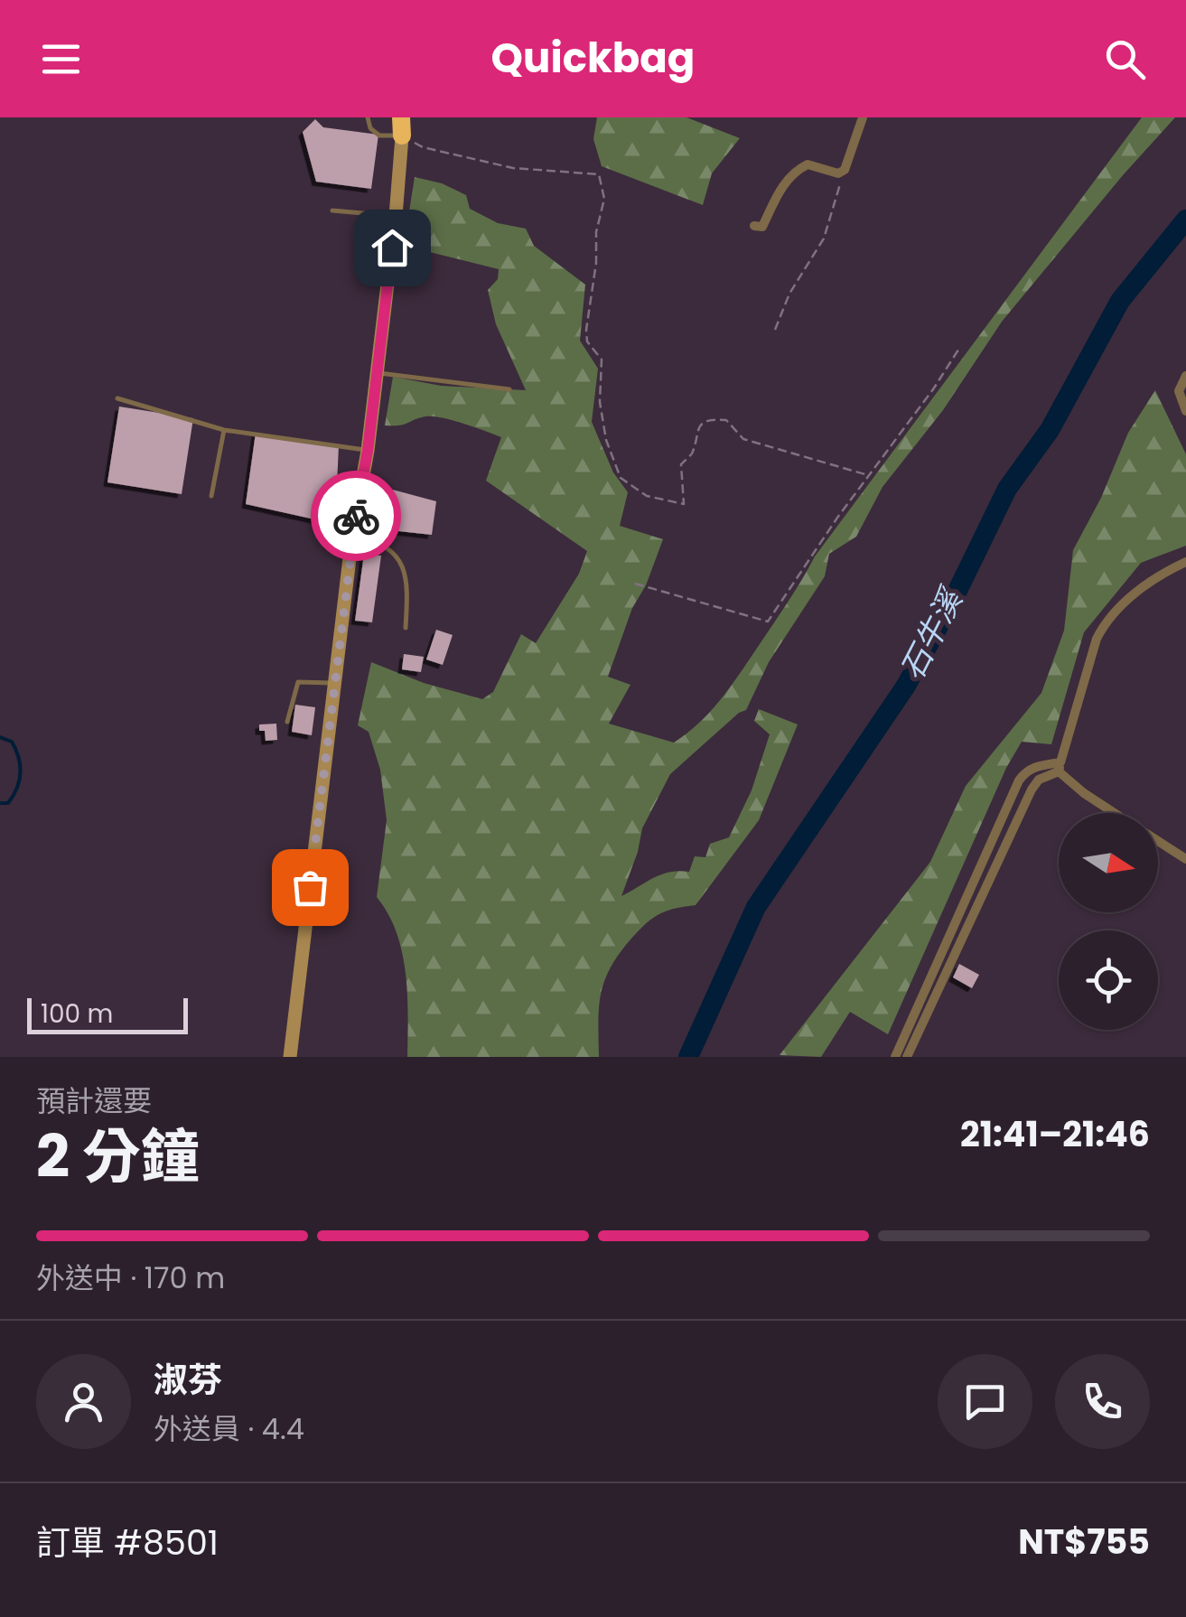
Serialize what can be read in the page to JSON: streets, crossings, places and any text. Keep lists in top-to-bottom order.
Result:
{
  "water": ["石牛溪"],
  "scale_bar": "100 m",
  "north": "right",
  "page": {
    "header": "Quickbag",
    "scale": "100 m",
    "heading": ["2 分鐘", "預計還要", "21:41–21:46"],
    "panel": [
      "淑芬",
      "外送員 · 4.4",
      "訂單 #8501",
      "NT$755"
    ],
    "bar": "外送中 · 170 m"
  }
}
